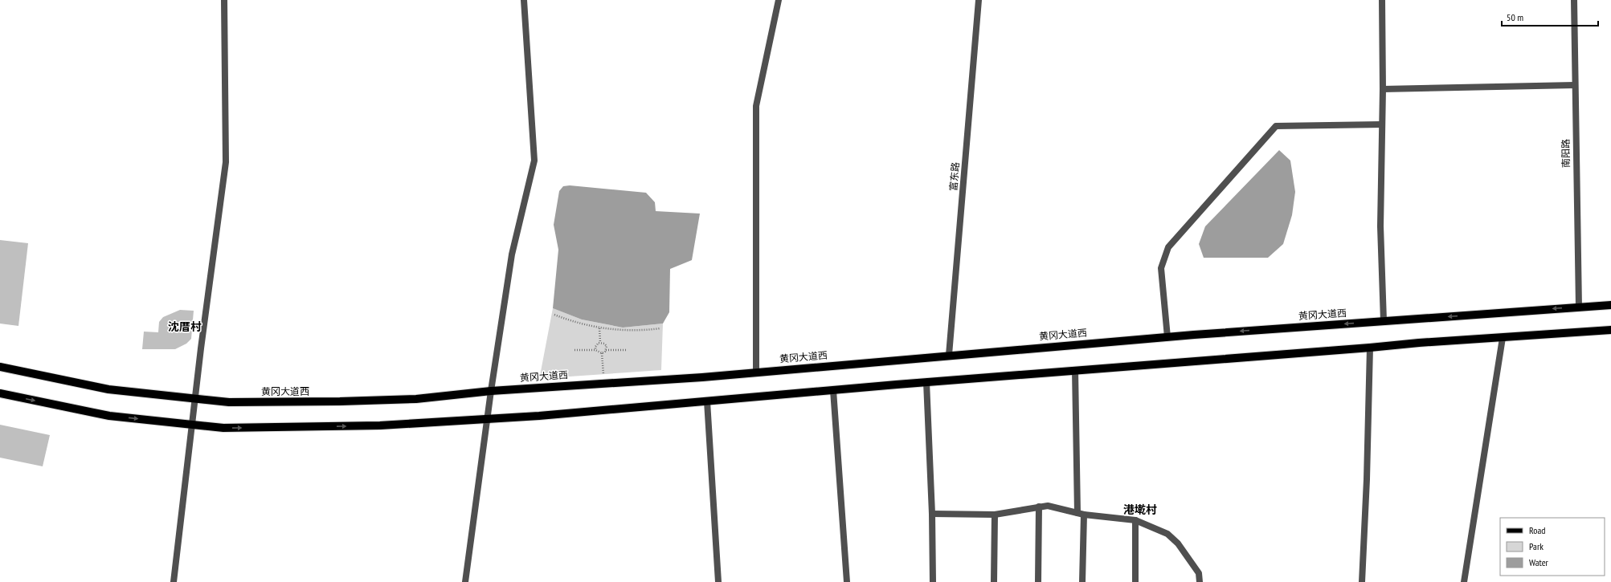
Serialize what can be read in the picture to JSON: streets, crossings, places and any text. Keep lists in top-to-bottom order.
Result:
{
  "streets": {
    "main road": ["黄冈大道西"],
    "street": ["南阳路", "富东路"]
  },
  "crossings": [
    ["南阳路", "黄冈大道西"],
    ["富东路", "黄冈大道西"]
  ],
  "districts": ["沈厝村", "港墘村"],
  "legend": ["Road", "Park", "Water"],
  "scale_bar": "50 m"
}
